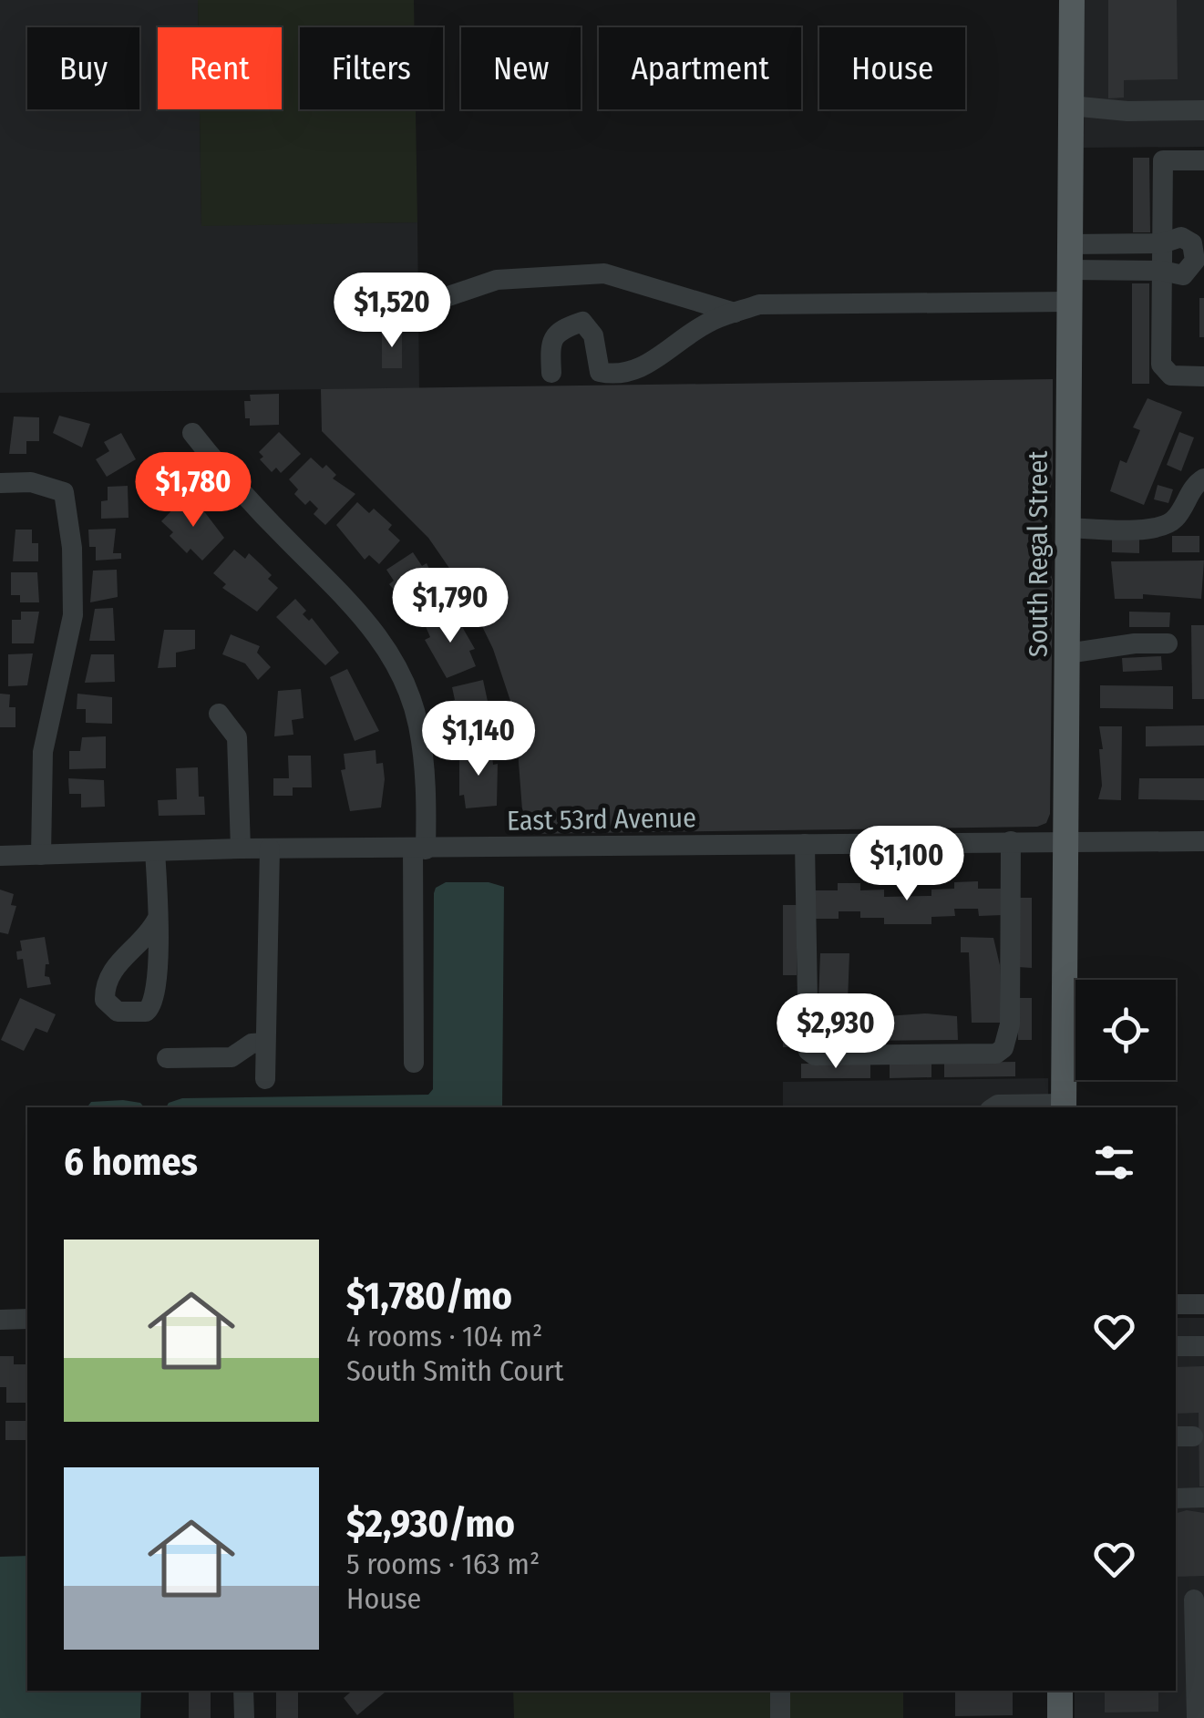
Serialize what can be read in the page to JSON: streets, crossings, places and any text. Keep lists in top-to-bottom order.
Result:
{
  "streets": {
    "main road": ["South Regal Street"],
    "street": ["East 53rd Avenue"]
  },
  "crossings": [
    ["South Regal Street", "East 53rd Avenue"]
  ],
  "page": {
    "chip": [
      "Buy",
      "Rent",
      "Filters",
      "New",
      "Apartment",
      "House"
    ],
    "price": [
      "$1,520",
      "$1,780",
      "$1,790",
      "$1,140",
      "$1,100",
      "$2,930"
    ],
    "heading": "6 homes",
    "list": [
      {
        "name": "$1,780/mo",
        "note": "4 rooms · 104 m² · South Smith Court"
      },
      {
        "name": "$2,930/mo",
        "note": "5 rooms · 163 m² · House"
      }
    ]
  }
}
